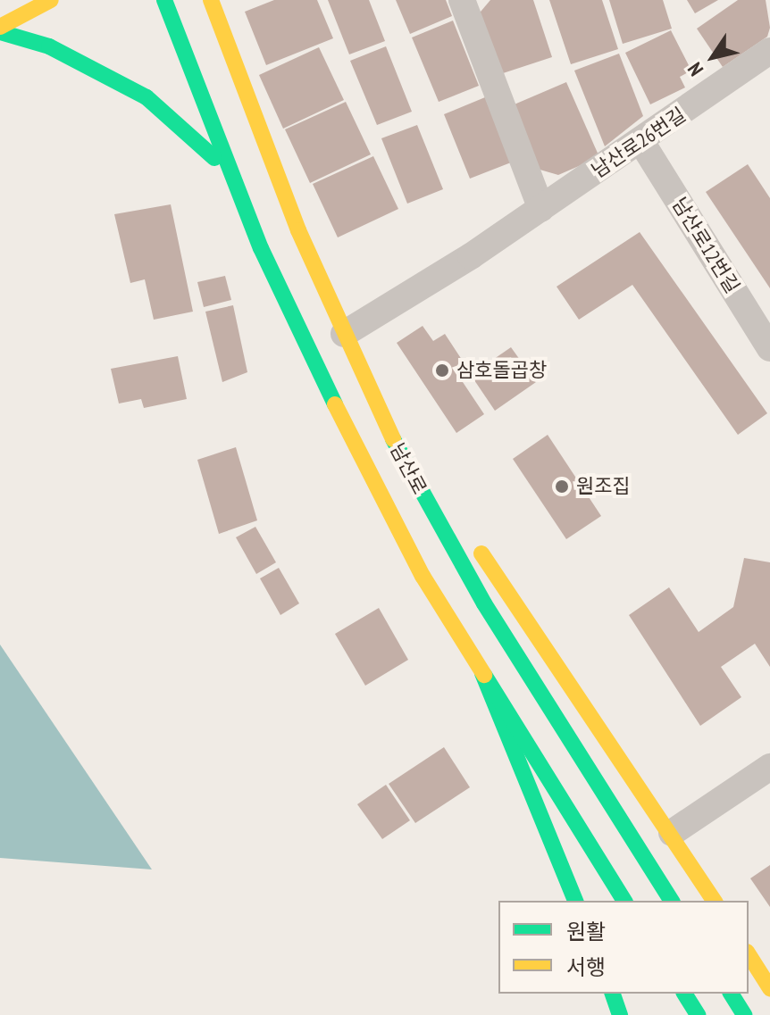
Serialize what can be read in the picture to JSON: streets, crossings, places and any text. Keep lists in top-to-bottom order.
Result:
{
  "streets": {
    "main road": ["남산로"],
    "street": ["남산로26번길", "남산로12번길"]
  },
  "crossings": [
    ["남산로26번길", "남산로12번길"],
    ["남산로26번길", "남산로"]
  ],
  "places": ["삼호돌곱창", "원조집"],
  "legend": ["원활", "서행"],
  "north": "bottom left"
}
